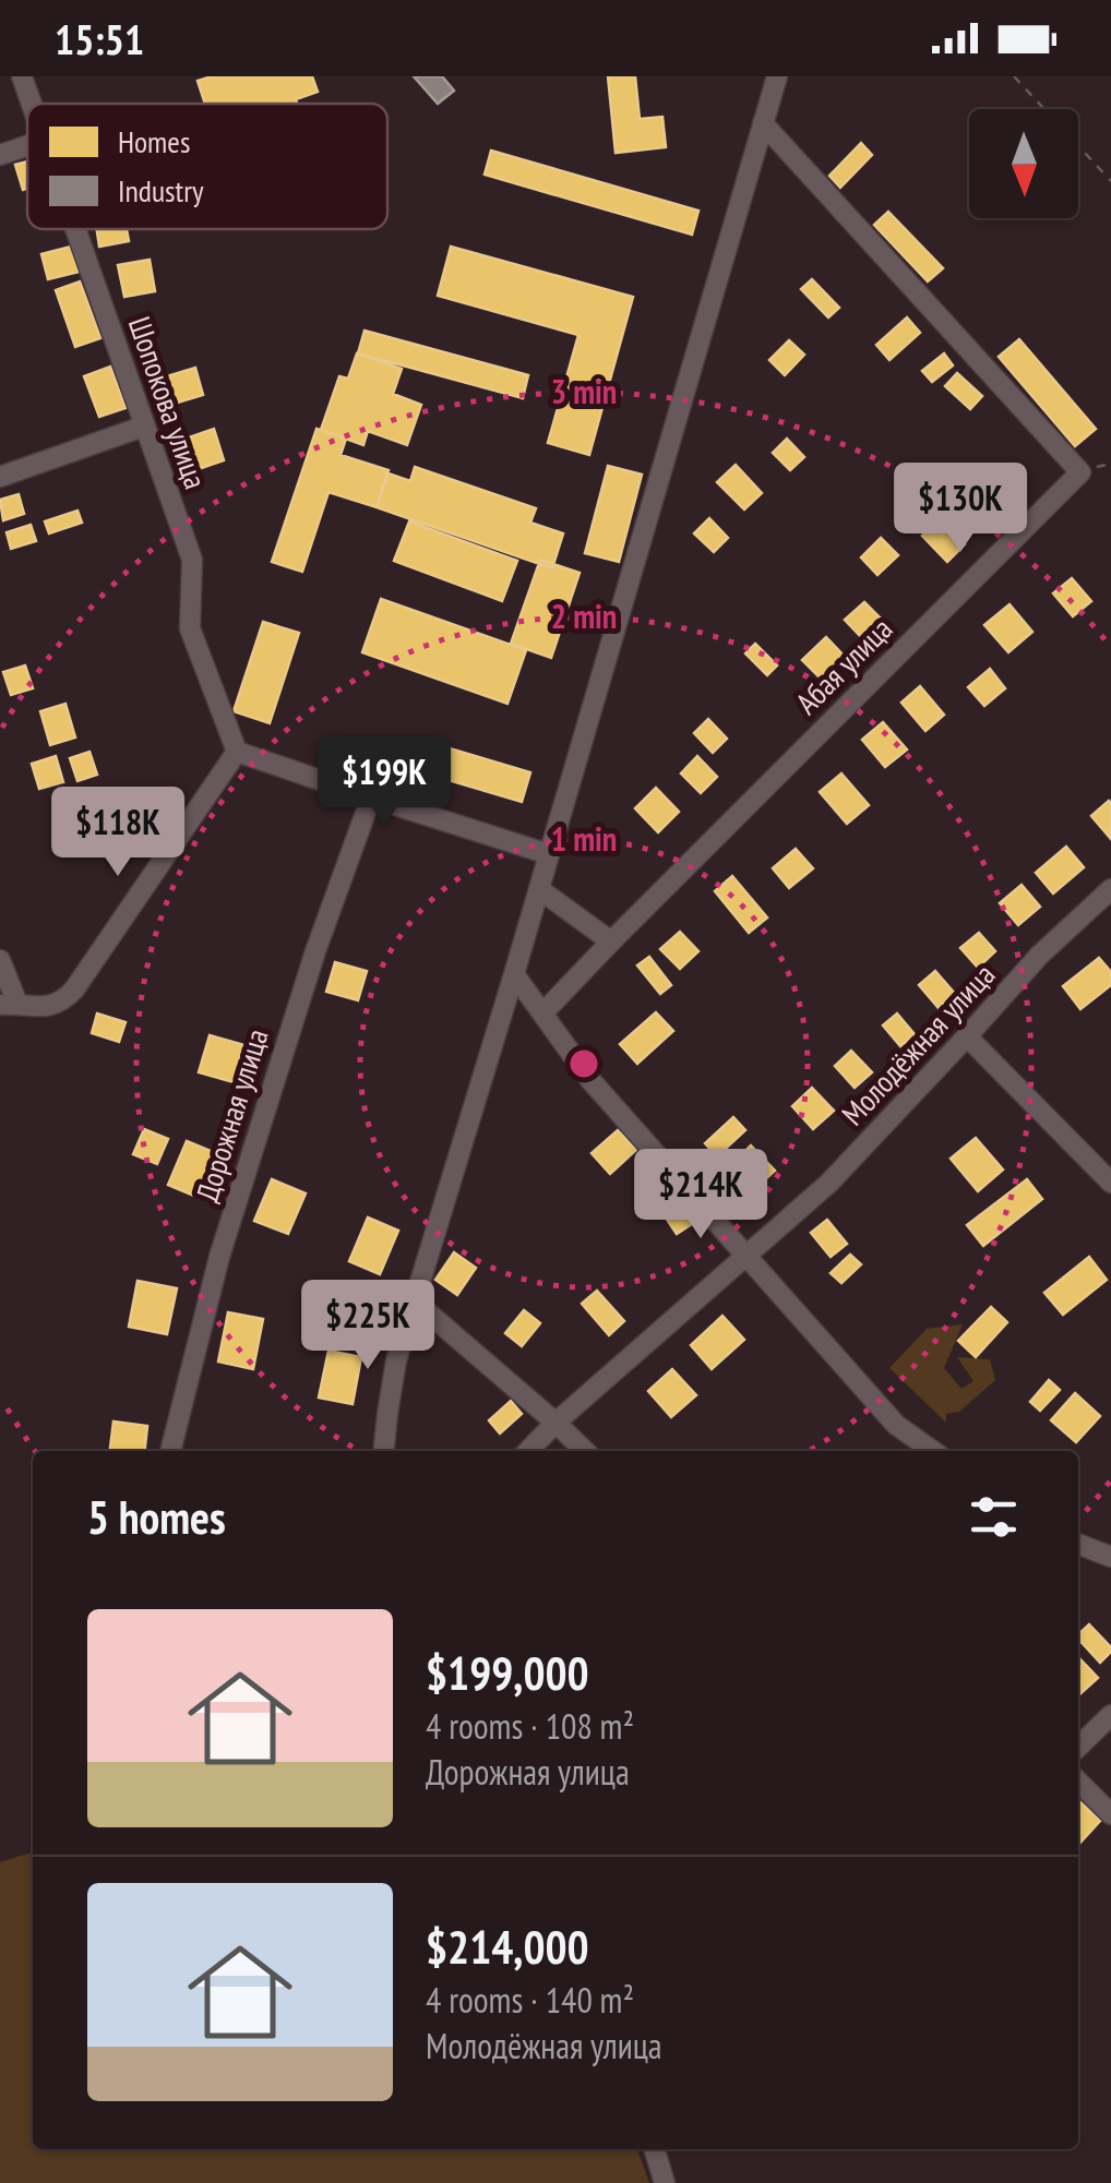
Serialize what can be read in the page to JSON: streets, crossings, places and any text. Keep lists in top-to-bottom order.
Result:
{
  "streets": {
    "street": [
      "Шопокова улица",
      "Абая улица",
      "Молодёжная улица",
      "Дорожная улица"
    ]
  },
  "legend": ["Homes", "Industry"],
  "north": "bottom",
  "page": {
    "status": "15:51",
    "price": [
      "$130K",
      "$199K",
      "$118K",
      "$214K",
      "$225K"
    ],
    "heading": "5 homes",
    "list": [
      {
        "name": "$199,000",
        "note": "4 rooms · 108 m² · Дорожная улица"
      },
      {
        "name": "$214,000",
        "note": "4 rooms · 140 m² · Молодёжная улица"
      }
    ]
  },
  "rings": ["3 min", "2 min", "1 min"]
}
